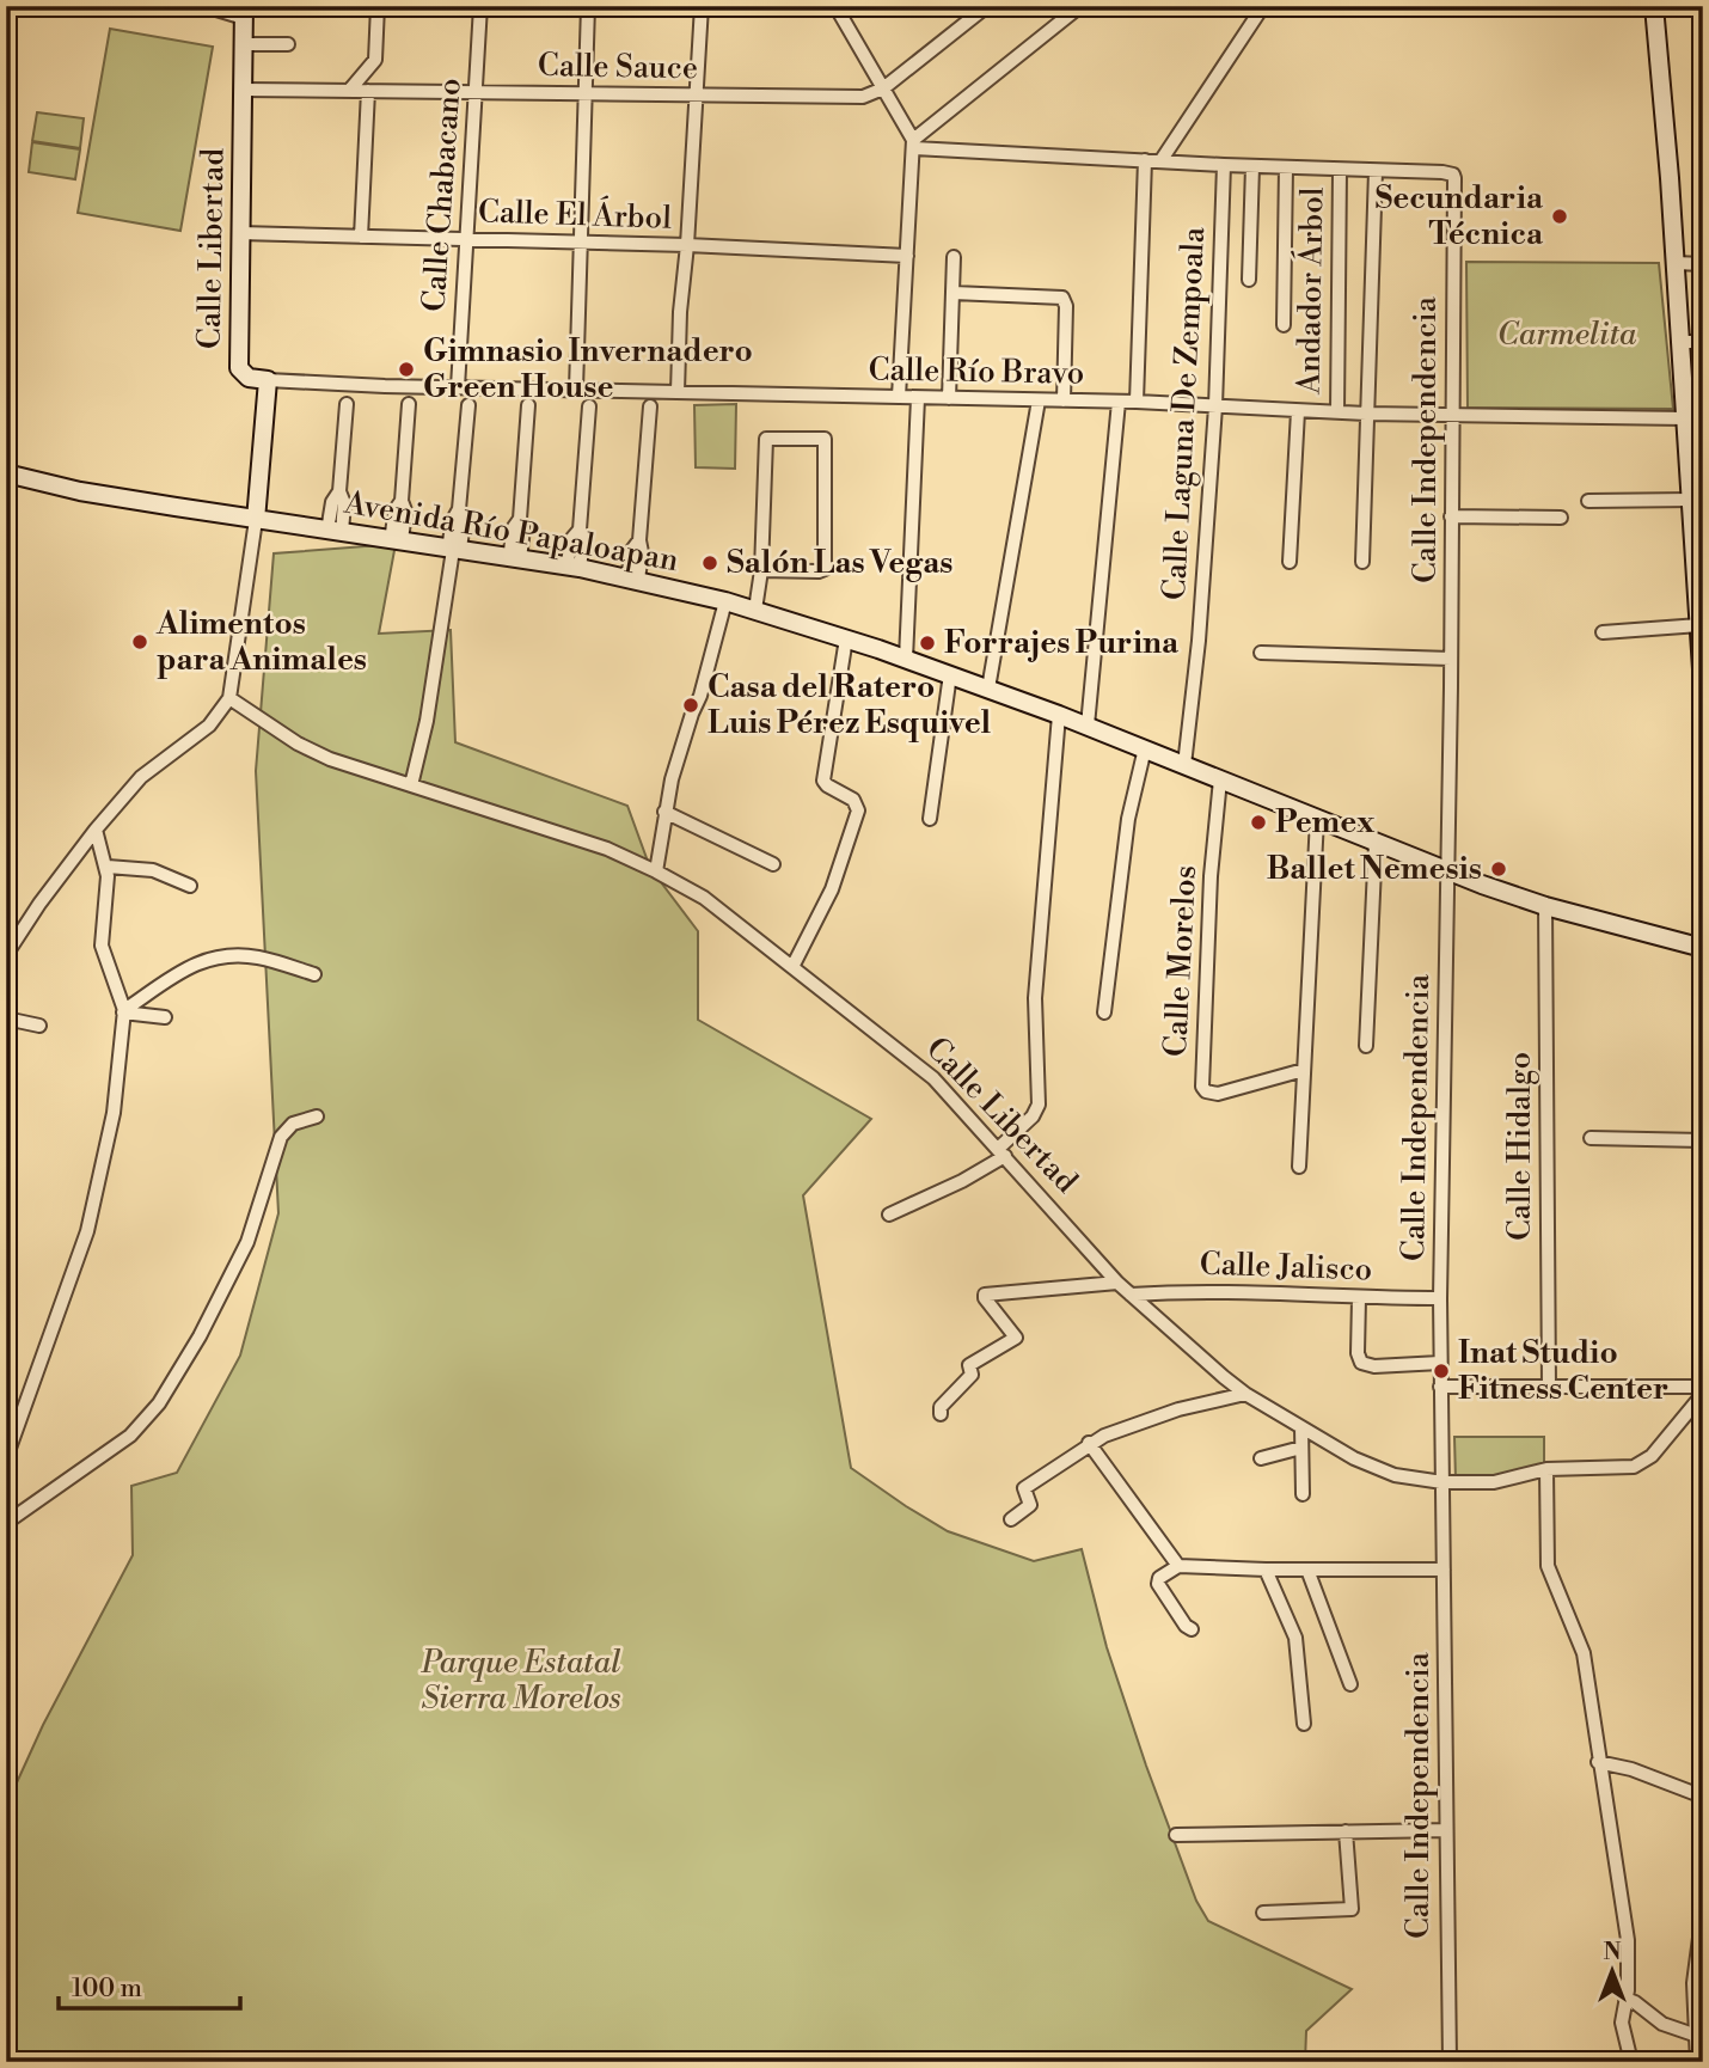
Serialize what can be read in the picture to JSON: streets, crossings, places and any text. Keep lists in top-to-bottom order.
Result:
{
  "streets": {
    "main road": ["Calle Libertad", "Avenida Río Papaloapan"],
    "street": [
      "Calle Sauce",
      "Calle Chabacano",
      "Calle El Árbol",
      "Andador Árbol",
      "Calle Río Bravo",
      "Calle Laguna De Zempoala",
      "Calle Independencia",
      "Calle Morelos",
      "Calle Hidalgo",
      "Calle Jalisco"
    ]
  },
  "crossings": [
    ["Calle Sauce", "Calle Chabacano"],
    ["Calle Sauce", "Calle Libertad"],
    ["Calle Chabacano", "Calle El Árbol"],
    ["Calle Chabacano", "Calle Río Bravo"],
    ["Calle El Árbol", "Calle Libertad"],
    ["Calle Libertad", "Calle Río Bravo"],
    ["Calle Libertad", "Calle Independencia"],
    ["Calle Libertad", "Calle Jalisco"],
    ["Andador Árbol", "Calle Río Bravo"],
    ["Calle Río Bravo", "Calle Laguna De Zempoala"],
    ["Calle Río Bravo", "Calle Independencia"],
    ["Calle Laguna De Zempoala", "Avenida Río Papaloapan"],
    ["Calle Independencia", "Avenida Río Papaloapan"],
    ["Calle Independencia", "Calle Jalisco"],
    ["Avenida Río Papaloapan", "Calle Morelos"],
    ["Avenida Río Papaloapan", "Calle Hidalgo"]
  ],
  "parks": ["Carmelita", "Parque Estatal Sierra Morelos"],
  "places": [
    "Secundaria Técnica",
    "Gimnasio Invernadero Green House",
    "Salón Las Vegas",
    "Alimentos para Animales",
    "Forrajes Purina",
    "Casa del Ratero Luis Pérez Esquivel",
    "Pemex",
    "Ballet Nemesis",
    "Inat Studio Fitness Center"
  ],
  "scale_bar": "100 m",
  "north": "top"
}
